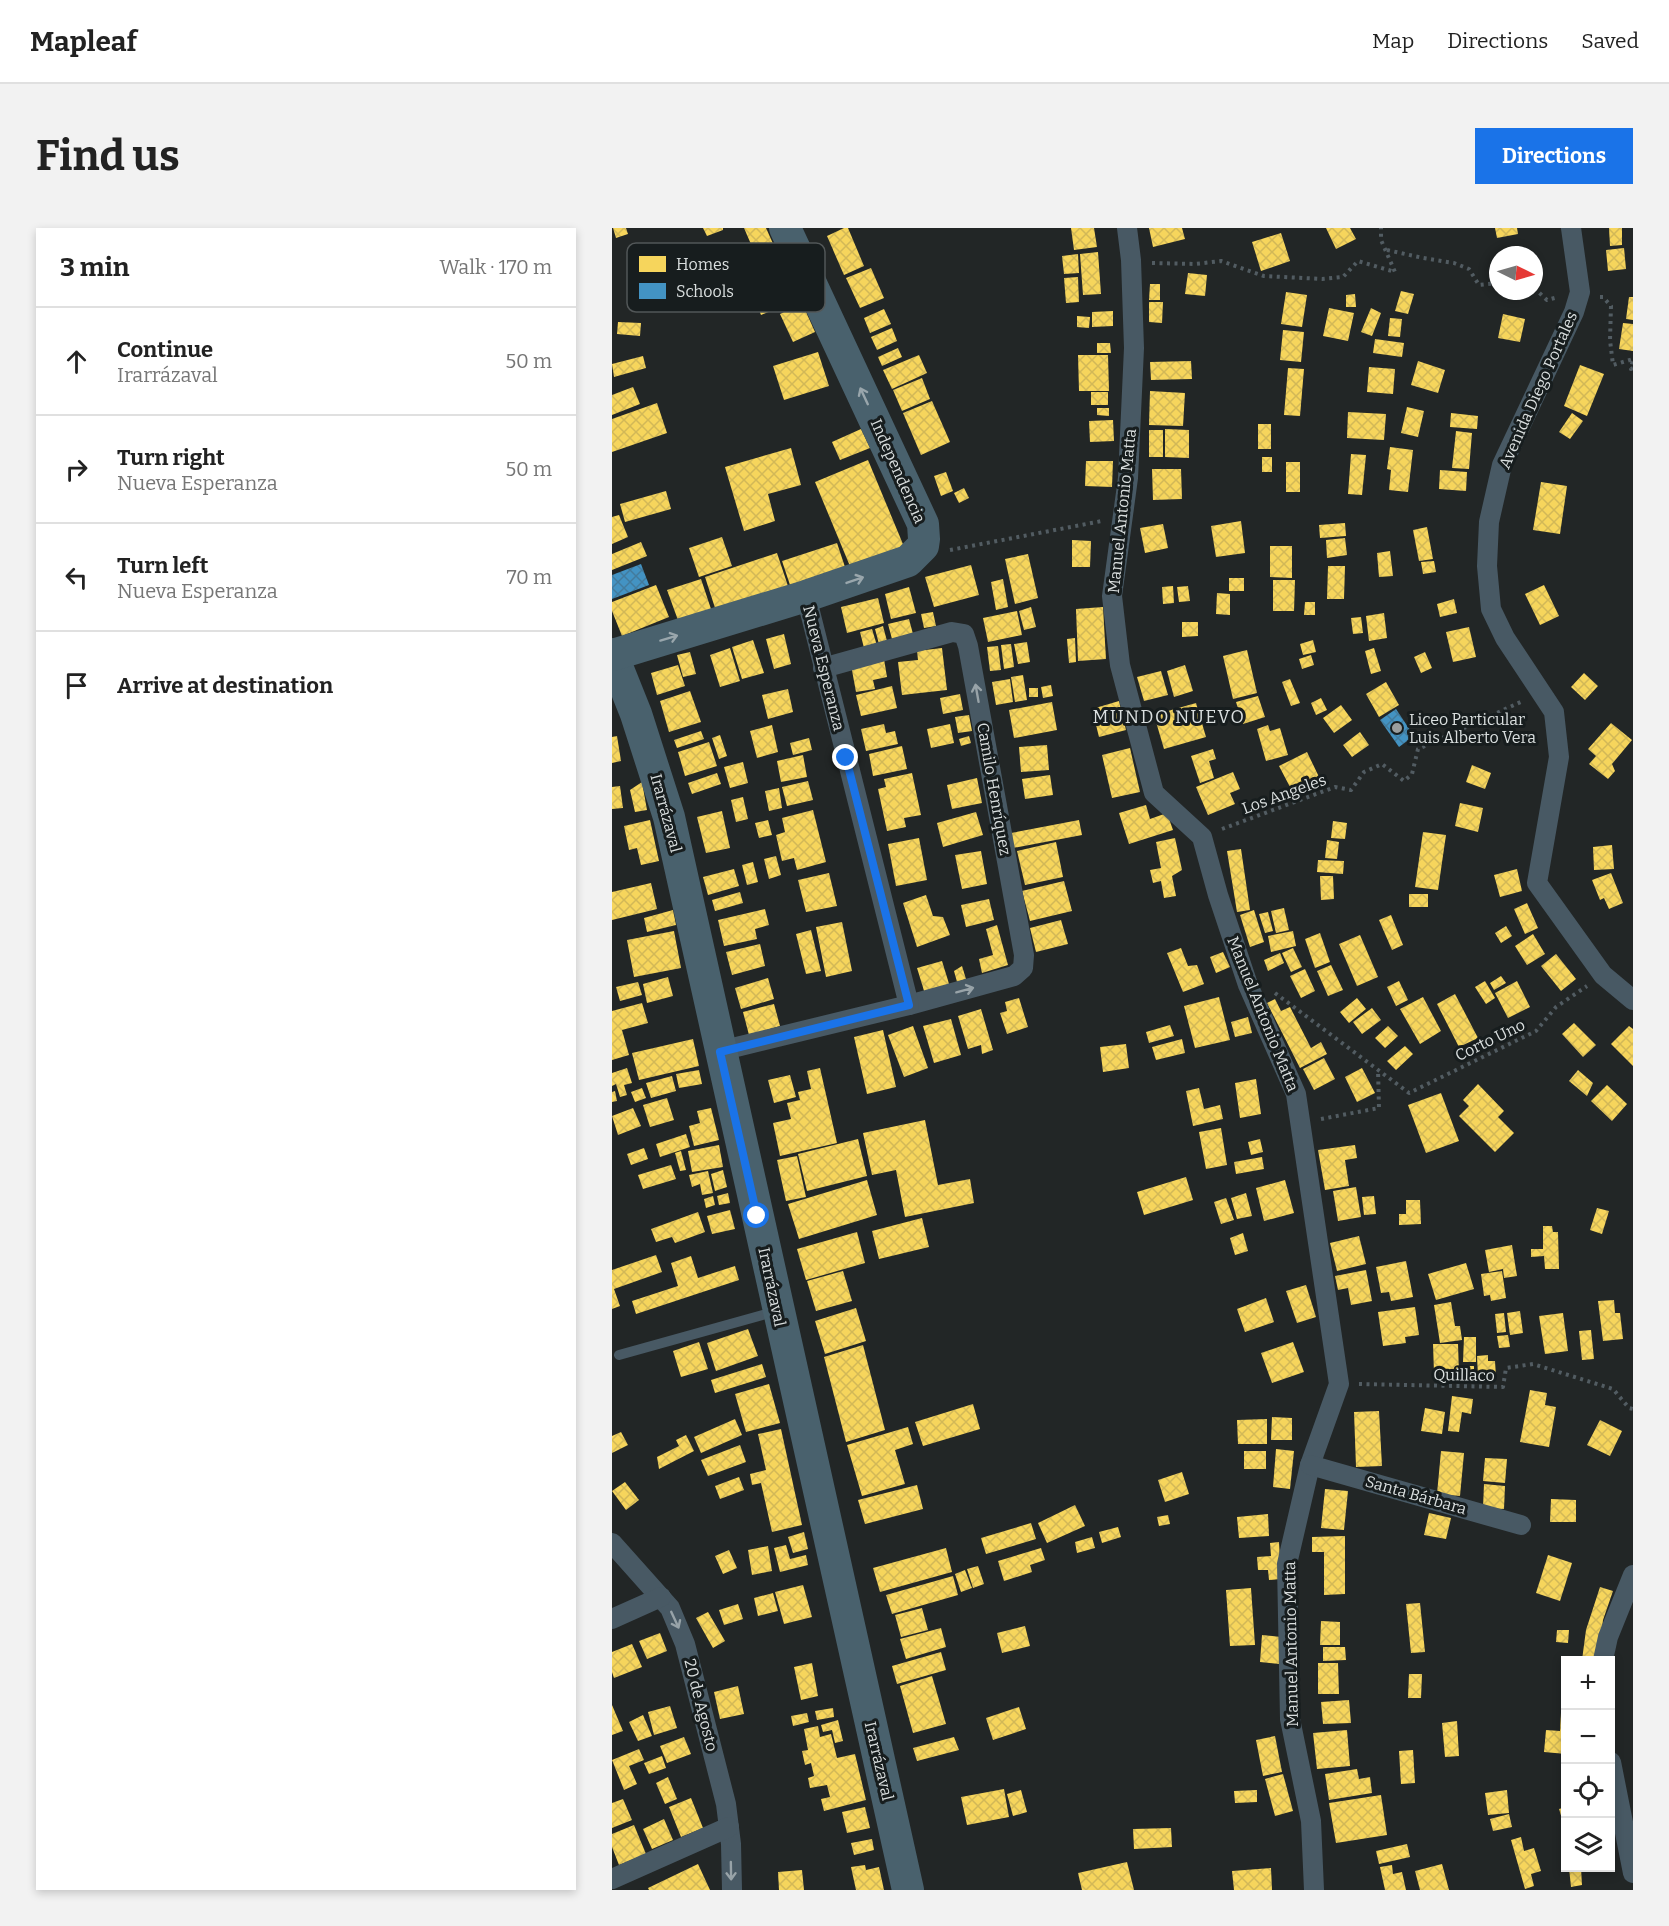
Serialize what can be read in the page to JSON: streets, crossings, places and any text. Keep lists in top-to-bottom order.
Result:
{
  "streets": {
    "main road": ["Independencia", "Irarrázaval"],
    "street": [
      "Avenida Diego Portales",
      "Manuel Antonio Matta",
      "Nueva Esperanza",
      "Camilo Henríquez",
      "Santa Bárbara",
      "20 de Agosto"
    ],
    "path": ["Los Angeles", "Corto Uno", "Quillaco"]
  },
  "crossings": [
    ["Avenida Diego Portales", "Los Angeles"],
    ["Avenida Diego Portales", "Corto Uno"],
    ["Independencia", "Nueva Esperanza"],
    ["Independencia", "Irarrázaval"],
    ["Manuel Antonio Matta", "Los Angeles"],
    ["Manuel Antonio Matta", "Corto Uno"],
    ["Manuel Antonio Matta", "Quillaco"],
    ["Manuel Antonio Matta", "Santa Bárbara"],
    ["Nueva Esperanza", "Camilo Henríquez"]
  ],
  "one_way": ["20 de Agosto"],
  "districts": ["MUNDO NUEVO"],
  "places": ["Liceo Particular Luis Alberto Vera"],
  "legend": ["Homes", "Schools"],
  "north": "right",
  "page": {
    "header": "Mapleaf",
    "nav": ["Map", "Directions", "Saved"],
    "buttons": "Directions",
    "title": "Find us",
    "heading": ["3 min", "Walk · 170 m"],
    "list": [
      ["Continue", "Irarrázaval", "50 m"],
      ["Turn right", "Nueva Esperanza", "50 m"],
      ["Turn left", "Nueva Esperanza", "70 m"],
      "Arrive at destination"
    ],
    "map_buttons": ["+", "−"]
  }
}
